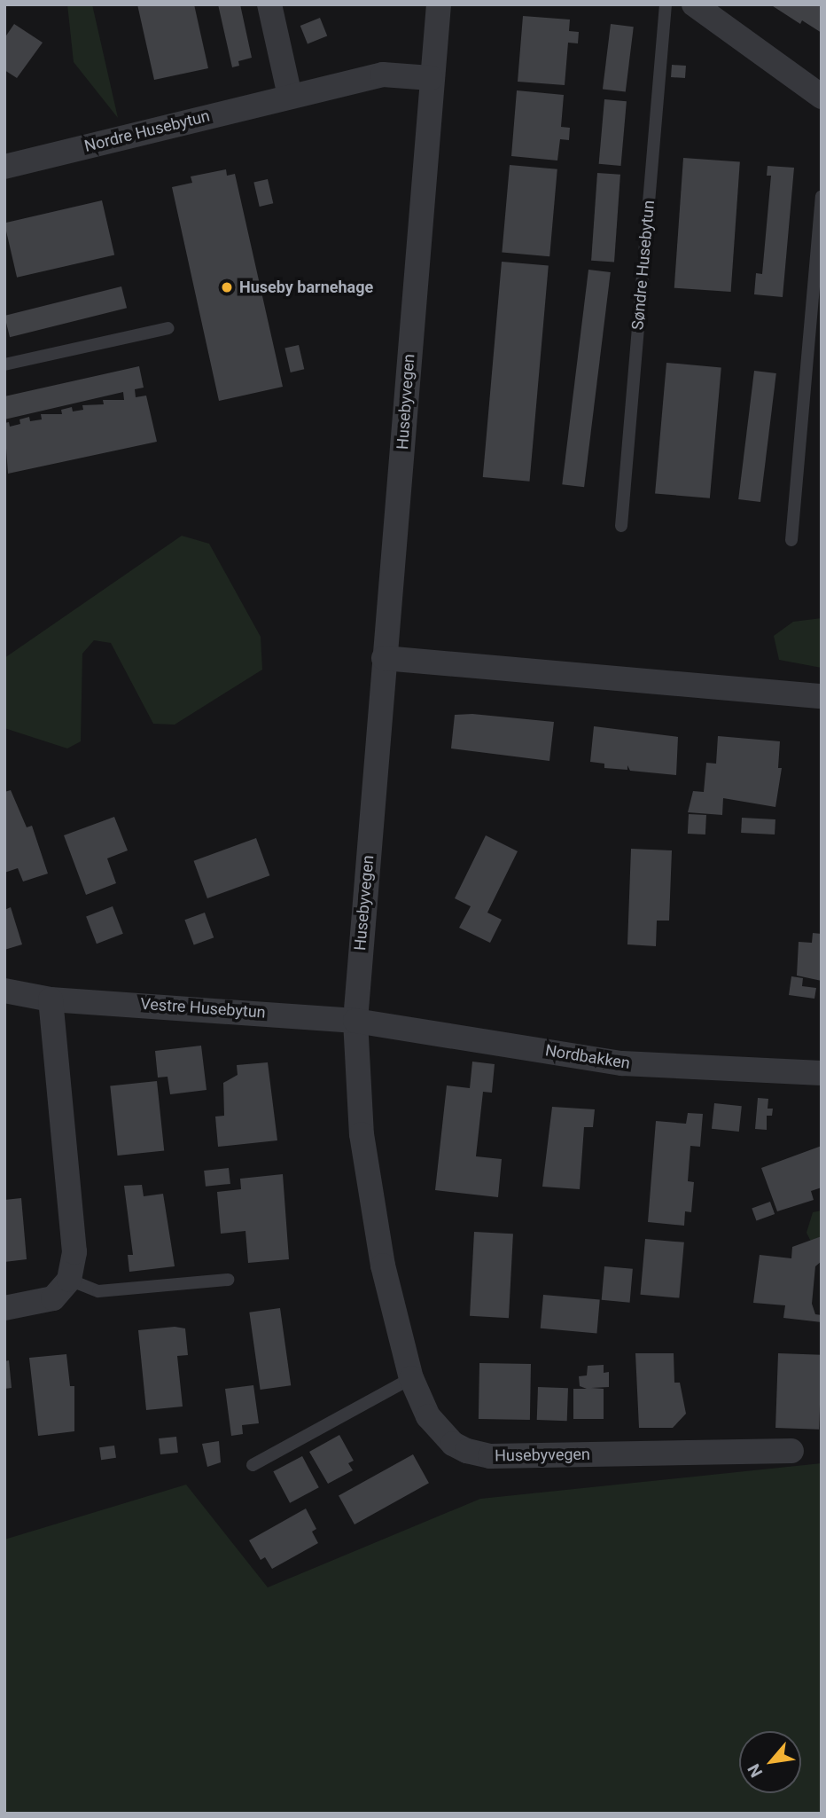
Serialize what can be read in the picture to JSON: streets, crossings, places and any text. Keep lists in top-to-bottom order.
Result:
{
  "streets": {
    "street": [
      "Nordre Husebytun",
      "Husebyvegen",
      "Vestre Husebytun",
      "Nordbakken"
    ],
    "lane": ["Søndre Husebytun"]
  },
  "crossings": [
    ["Nordre Husebytun", "Husebyvegen"],
    ["Husebyvegen", "Vestre Husebytun"],
    ["Husebyvegen", "Nordbakken"],
    ["Vestre Husebytun", "Nordbakken"]
  ],
  "places": ["Huseby barnehage"],
  "north": "bottom left"
}
